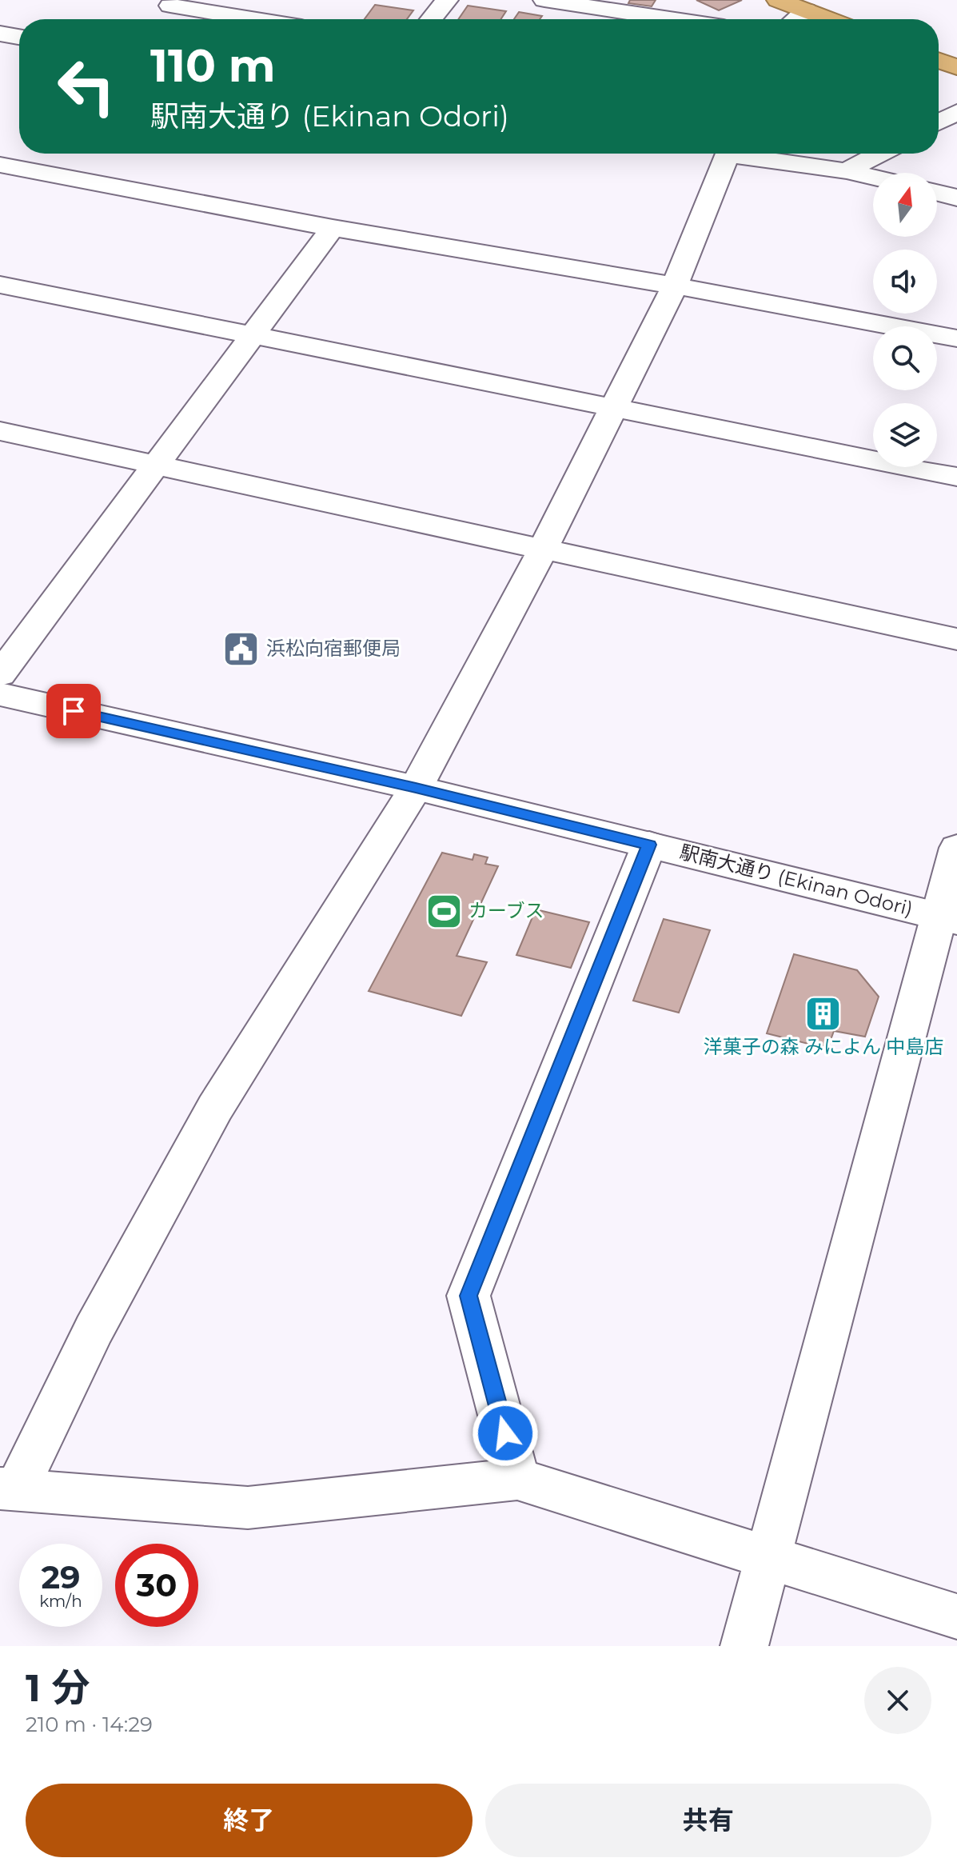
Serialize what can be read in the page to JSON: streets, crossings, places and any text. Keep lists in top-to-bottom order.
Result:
{
  "streets": {
    "street": ["駅南大通り (Ekinan Odori)"]
  },
  "places": {
    "public building": ["浜松向宿郵便局"],
    "sports": ["カーブス"],
    "building": ["洋菓子の森 みによん 中島店"]
  },
  "north": "top",
  "page": {
    "turn": ["110 m", "駅南大通り (Ekinan Odori)"],
    "speed": "29 km/h",
    "limit": "30",
    "heading": ["1 分", "210 m · 14:29"],
    "buttons": ["終了", "共有"]
  }
}
